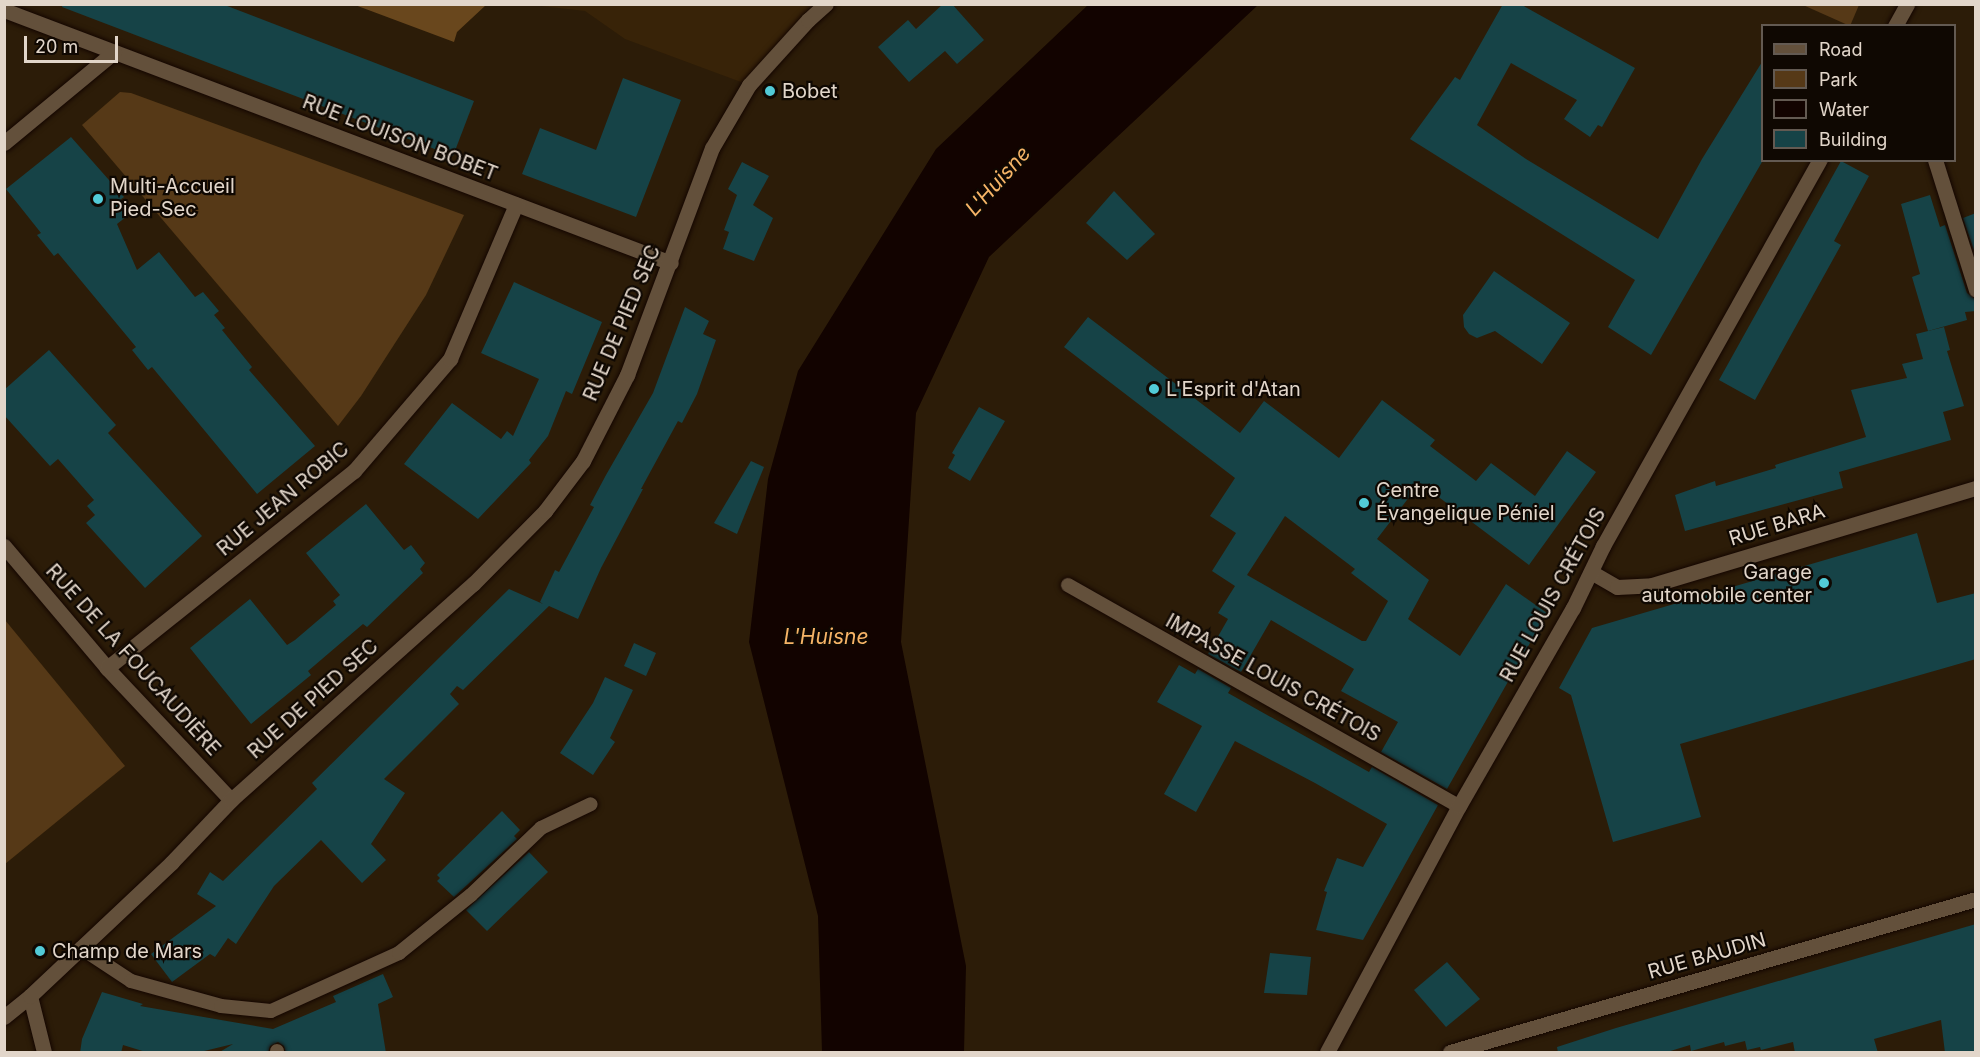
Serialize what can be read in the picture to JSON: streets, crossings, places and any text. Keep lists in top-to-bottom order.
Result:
{
  "streets": {
    "street": [
      "RUE LOUISON BOBET",
      "RUE DE PIED SEC",
      "RUE JEAN ROBIC",
      "RUE BARA",
      "RUE LOUIS CRÉTOIS",
      "RUE DE LA FOUCAUDIÈRE",
      "RUE BAUDIN"
    ],
    "lane": ["IMPASSE LOUIS CRÉTOIS"]
  },
  "crossings": [
    ["RUE LOUISON BOBET", "RUE DE PIED SEC"],
    ["RUE LOUISON BOBET", "RUE JEAN ROBIC"],
    ["RUE DE PIED SEC", "RUE DE LA FOUCAUDIÈRE"],
    ["RUE JEAN ROBIC", "RUE DE LA FOUCAUDIÈRE"],
    ["RUE BARA", "RUE LOUIS CRÉTOIS"],
    ["RUE LOUIS CRÉTOIS", "IMPASSE LOUIS CRÉTOIS"]
  ],
  "water": ["L'Huisne"],
  "places": [
    "Bobet",
    "Multi-Accueil Pied-Sec",
    "L'Esprit d'Atan",
    "Centre Évangelique Péniel",
    "Garage automobile center",
    "Champ de Mars"
  ],
  "legend": [
    "Road",
    "Park",
    "Water",
    "Building"
  ],
  "scale_bar": "20 m"
}
